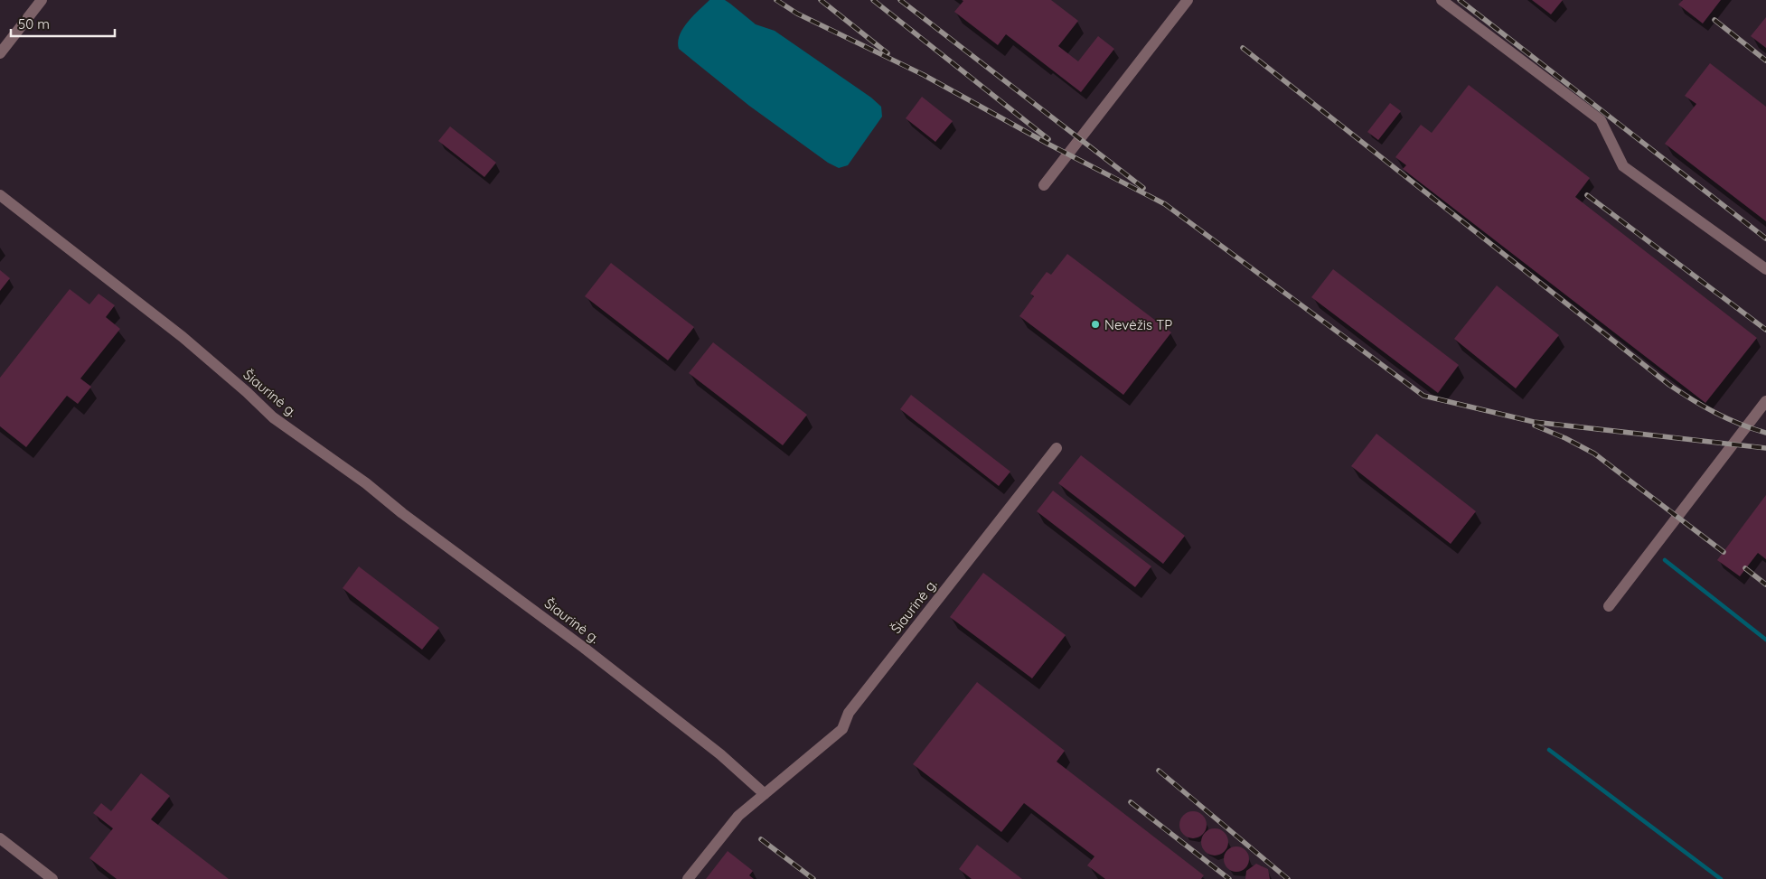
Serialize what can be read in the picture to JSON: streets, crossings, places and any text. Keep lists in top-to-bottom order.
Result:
{
  "streets": {
    "street": ["Šiaurinė g."]
  },
  "places": ["Nevėžis TP"],
  "scale_bar": "50 m"
}
